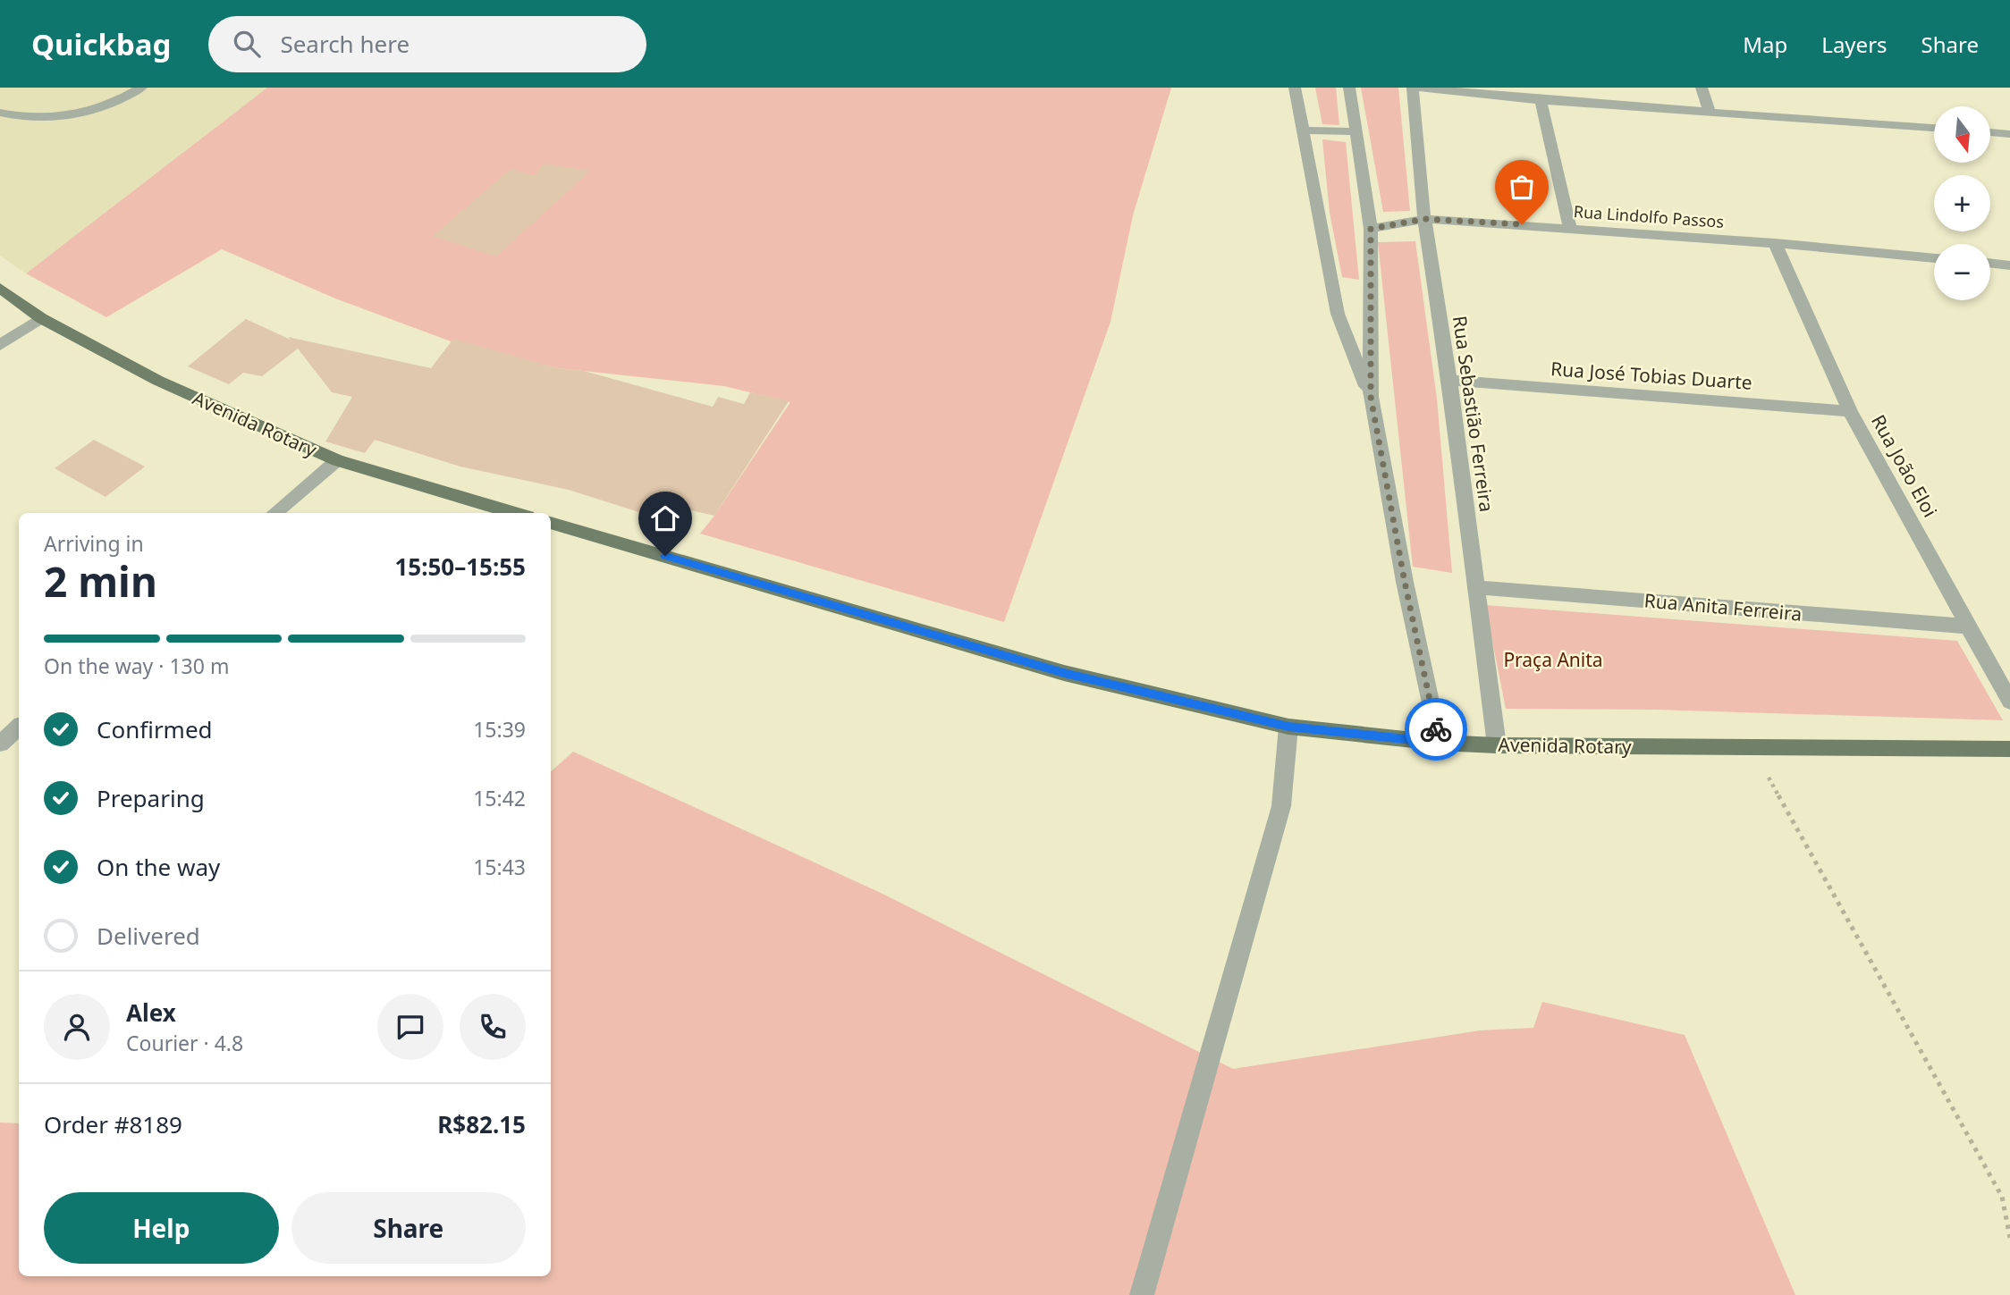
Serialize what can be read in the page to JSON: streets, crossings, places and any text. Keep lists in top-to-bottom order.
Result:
{
  "streets": {
    "main road": ["Avenida Rotary"],
    "street": [
      "Rua Lindolfo Passos",
      "Rua José Tobias Duarte",
      "Rua Sebastião Ferreira",
      "Rua João Eloi",
      "Rua Anita Ferreira"
    ]
  },
  "crossings": [
    ["Rua Lindolfo Passos", "Rua Sebastião Ferreira"],
    ["Rua Lindolfo Passos", "Rua João Eloi"],
    ["Rua José Tobias Duarte", "Rua Sebastião Ferreira"],
    ["Rua José Tobias Duarte", "Rua João Eloi"],
    ["Rua Sebastião Ferreira", "Avenida Rotary"],
    ["Rua Sebastião Ferreira", "Rua Anita Ferreira"],
    ["Rua João Eloi", "Rua Anita Ferreira"]
  ],
  "parks": ["Praça Anita"],
  "north": "bottom",
  "page": {
    "header": "Quickbag",
    "search": "Search here",
    "nav": ["Map", "Layers", "Share"],
    "map_buttons": ["+", "−"],
    "heading": ["2 min", "Arriving in", "15:50–15:55"],
    "panel": [
      "Alex",
      "Courier · 4.8",
      "Order #8189",
      "R$82.15"
    ],
    "bar": "On the way · 130 m",
    "list": [
      ["Confirmed", "15:39"],
      ["Preparing", "15:42"],
      ["On the way", "15:43"],
      "Delivered"
    ],
    "buttons": ["Help", "Share"]
  }
}
